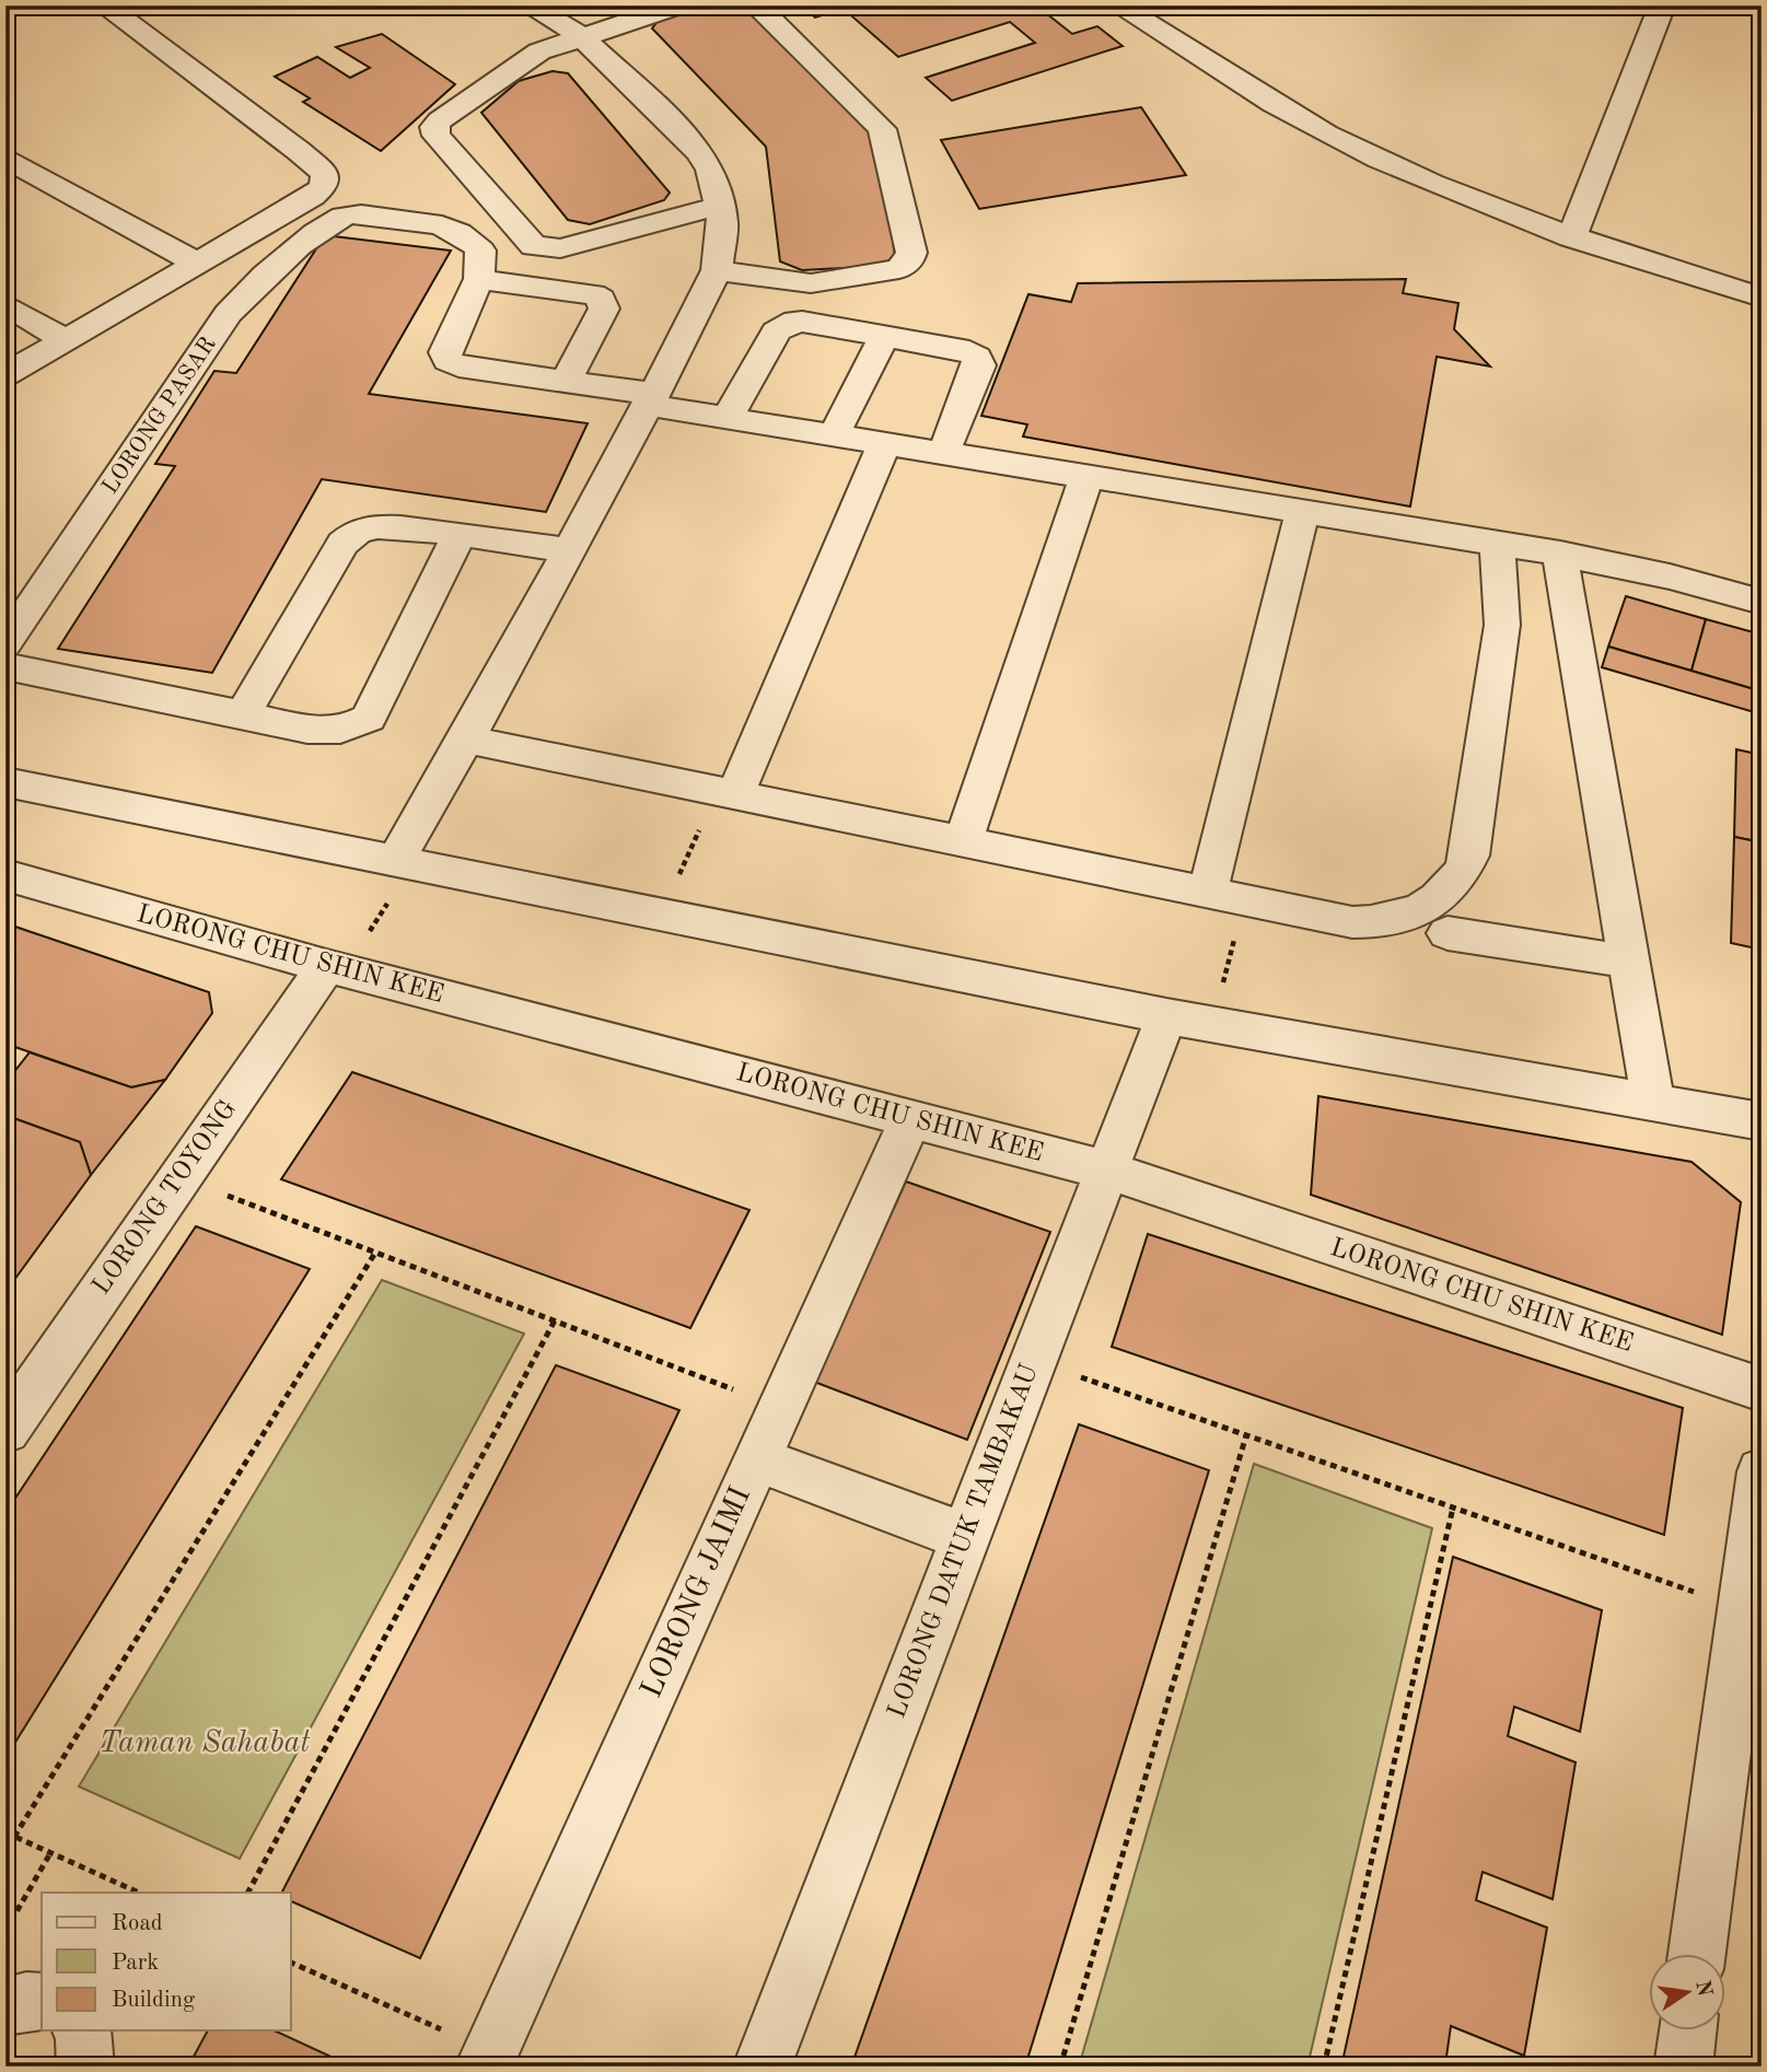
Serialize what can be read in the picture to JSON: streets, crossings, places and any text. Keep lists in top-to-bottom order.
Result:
{
  "streets": {
    "street": [
      "LORONG PASAR",
      "LORONG CHU SHIN KEE",
      "LORONG TOYONG",
      "LORONG DATUK TAMBAKAU",
      "LORONG JAIMI"
    ]
  },
  "crossings": [
    ["LORONG CHU SHIN KEE", "LORONG TOYONG"],
    ["LORONG CHU SHIN KEE", "LORONG DATUK TAMBAKAU"],
    ["LORONG CHU SHIN KEE", "LORONG JAIMI"]
  ],
  "parks": ["Taman Sahabat"],
  "legend": ["Road", "Park", "Building"],
  "north": "right"
}
